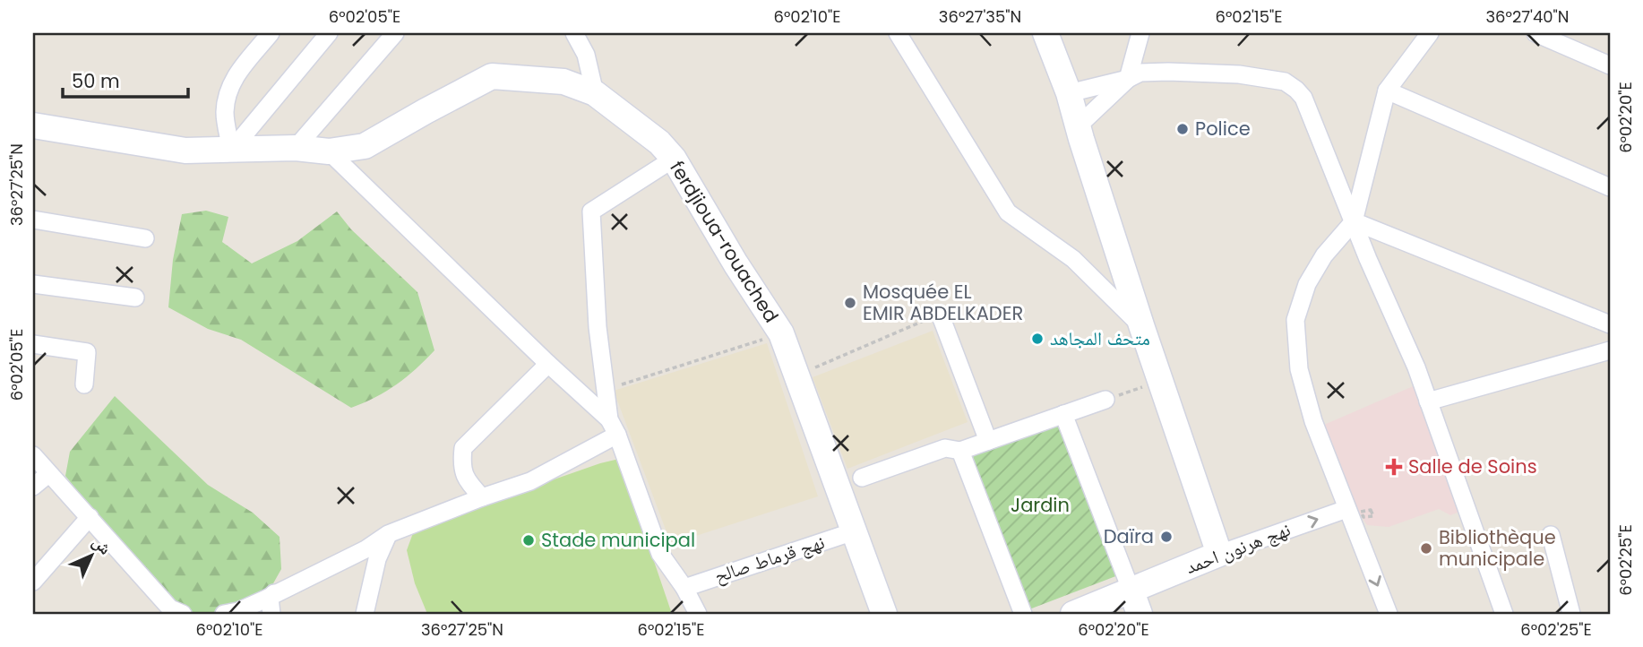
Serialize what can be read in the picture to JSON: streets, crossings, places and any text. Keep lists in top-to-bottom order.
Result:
{
  "streets": {
    "main road": ["ferdjioua-rouached", "نهج هرنون احمد"],
    "street": ["نهج قرماط صالح"]
  },
  "crossings": [
    ["ferdjioua-rouached", "نهج قرماط صالح"]
  ],
  "one_way": ["نهج هرنون احمد"],
  "parks": ["Jardin"],
  "places": {
    "other": [
      "Police",
      "Mosquée EL EMIR ABDELKADER",
      "متحف المجاهد",
      "Daïra",
      "Stade municipal",
      "Bibliothèque municipale"
    ],
    "health": ["Salle de Soins"]
  },
  "scale_bar": "50 m",
  "north": "top right",
  "coordinates": [
    "6°02'05\"E",
    "6°02'10\"E",
    "36°27'35\"N",
    "6°02'15\"E",
    "36°27'40\"N",
    "6°02'20\"E",
    "36°27'25\"N",
    "6°02'25\"E"
  ]
}
